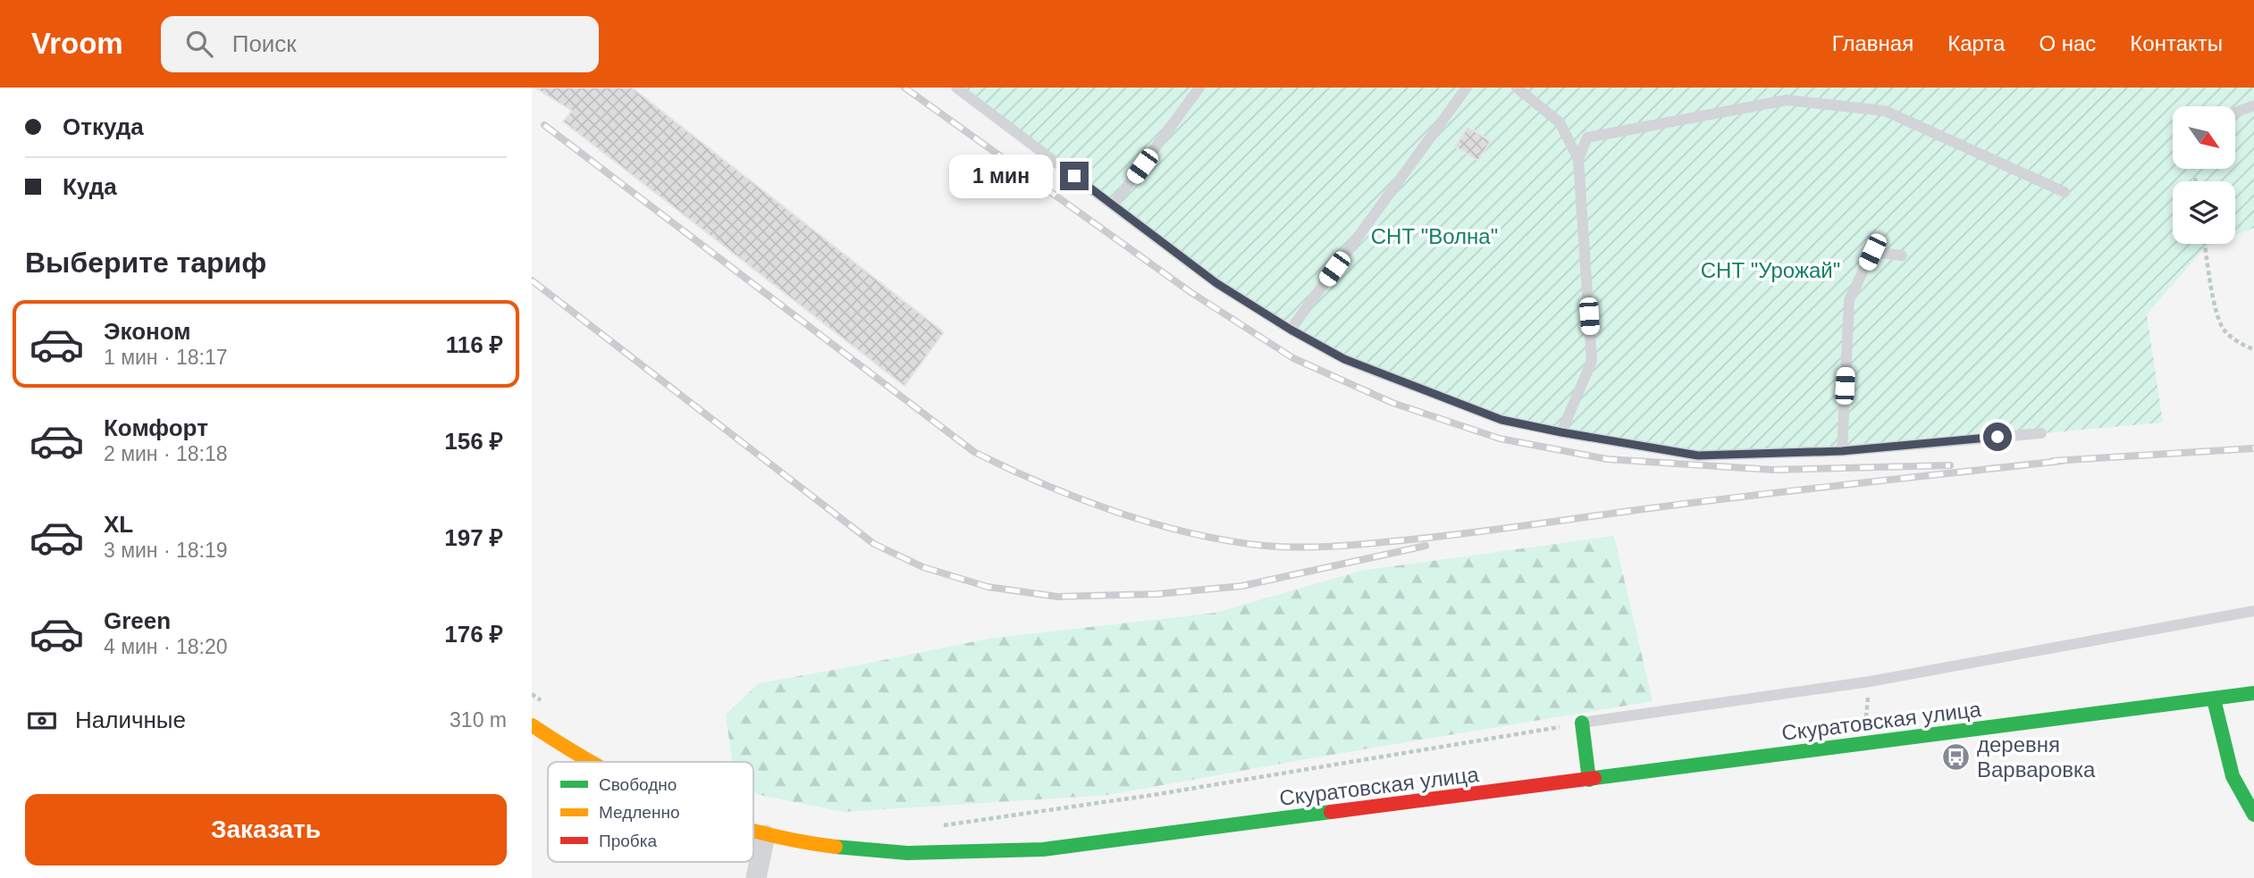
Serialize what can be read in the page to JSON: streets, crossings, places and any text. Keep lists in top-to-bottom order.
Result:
{
  "streets": {
    "street": ["Скуратовская улица"]
  },
  "parks": ["СНТ \"Волна\"", "СНТ \"Урожай\""],
  "places": {
    "bus stop": ["деревня Варваровка"]
  },
  "legend": ["Свободно", "Медленно", "Пробка"],
  "north": "bottom right",
  "page": {
    "header": "Vroom",
    "search": "Поиск",
    "nav": [
      "Главная",
      "Карта",
      "О нас",
      "Контакты"
    ],
    "banner": ["Откуда", "Куда"],
    "bubble": "1 мин",
    "heading": "Выберите тариф",
    "list": [
      {
        "name": "Эконом",
        "note": "1 мин · 18:17",
        "value": "116 ₽"
      },
      {
        "name": "Комфорт",
        "note": "2 мин · 18:18",
        "value": "156 ₽"
      },
      {
        "name": "XL",
        "note": "3 мин · 18:19",
        "value": "197 ₽"
      },
      {
        "name": "Green",
        "note": "4 мин · 18:20",
        "value": "176 ₽"
      }
    ],
    "pay": ["Наличные", "310 m"],
    "buttons": "Заказать"
  }
}
